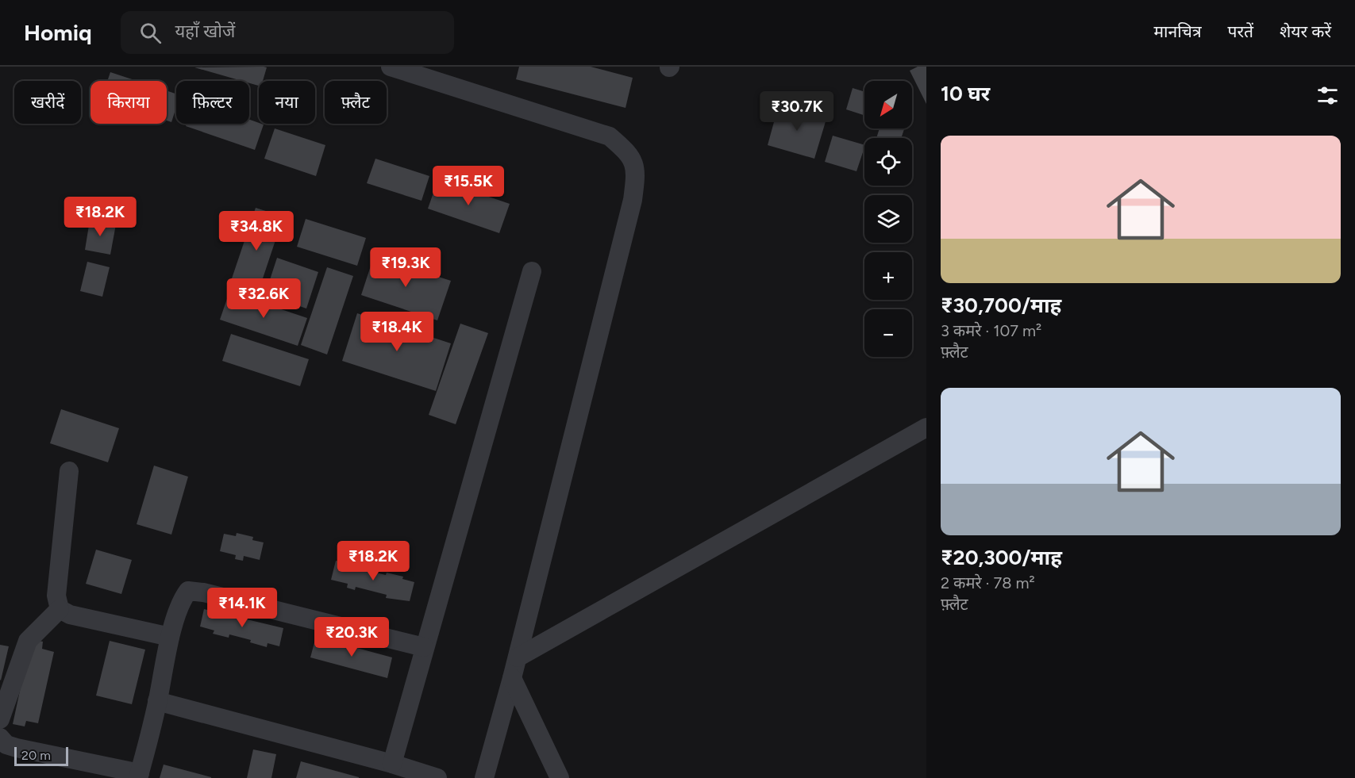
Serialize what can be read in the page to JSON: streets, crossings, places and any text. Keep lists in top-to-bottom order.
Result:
{
  "scale_bar": "20 m",
  "north": "bottom left",
  "page": {
    "header": "Homiq",
    "search": "यहाँ खोजें",
    "nav": ["मानचित्र", "परतें", "शेयर करें"],
    "heading": "10 घर",
    "map_buttons": ["+", "−"],
    "chip": [
      "खरीदें",
      "किराया",
      "फ़िल्टर",
      "नया",
      "फ़्लैट"
    ],
    "price": [
      "₹30.7K",
      "₹15.5K",
      "₹18.2K",
      "₹34.8K",
      "₹19.3K",
      "₹32.6K",
      "₹18.4K",
      "₹18.2K",
      "₹14.1K",
      "₹20.3K"
    ],
    "list": [
      {
        "name": "₹30,700/माह",
        "note": "3 कमरे · 107 m² · फ़्लैट"
      },
      {
        "name": "₹20,300/माह",
        "note": "2 कमरे · 78 m² · फ़्लैट"
      }
    ],
    "scale": "20 m"
  }
}
